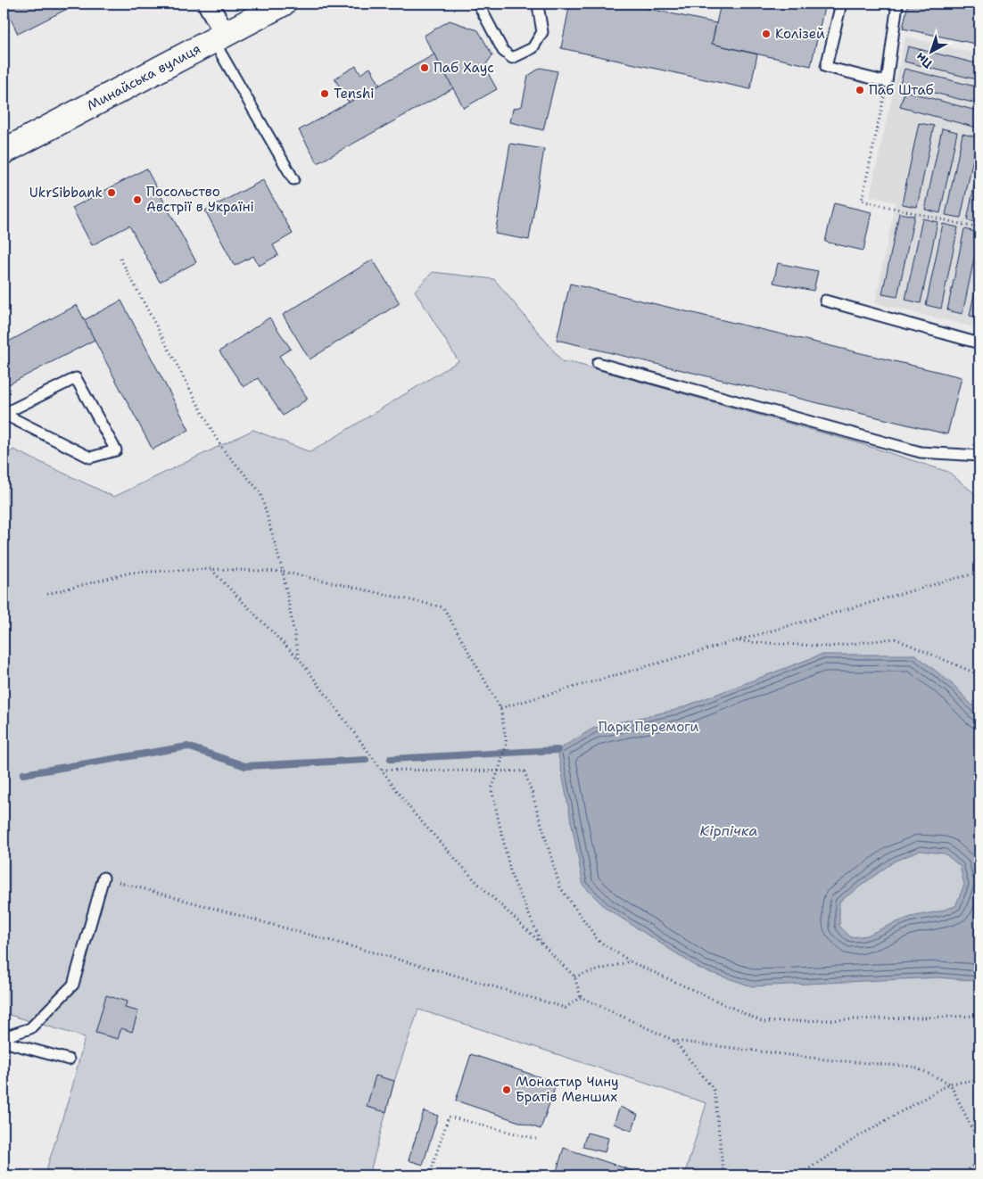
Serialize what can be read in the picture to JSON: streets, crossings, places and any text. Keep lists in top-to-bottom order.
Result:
{
  "streets": {
    "main road": ["Минайська вулиця"]
  },
  "water": ["Кірпічка"],
  "parks": ["Парк Перемоги"],
  "places": [
    "Колізей",
    "Паб Хаус",
    "Паб Штаб",
    "Tenshi",
    "UkrSibbank",
    "Посольство Австрії в Україні",
    "Монастир Чину Братів Менших"
  ],
  "north": "bottom left"
}
